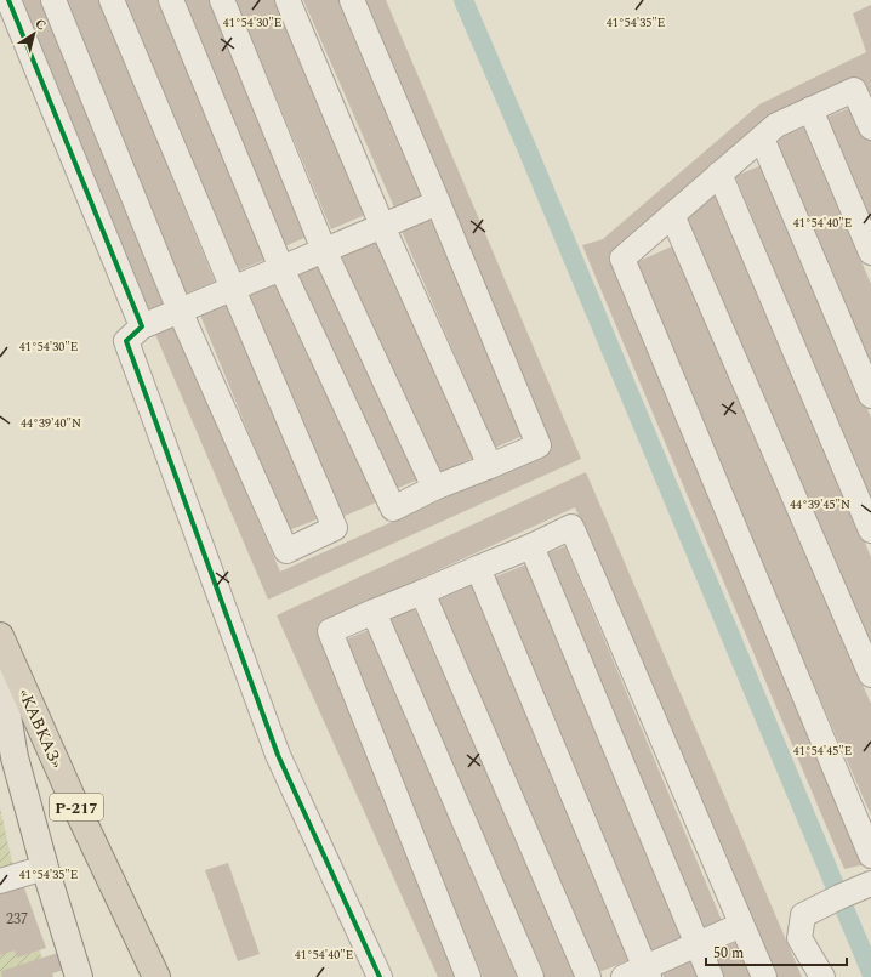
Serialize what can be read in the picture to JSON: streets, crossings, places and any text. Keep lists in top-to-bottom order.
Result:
{
  "streets": {
    "highway": ["«КАВКАЗ»", "Р-217"]
  },
  "house_numbers": ["237"],
  "scale_bar": "50 m",
  "north": "top right",
  "coordinates": [
    "41°54'30\"E",
    "41°54'35\"E",
    "41°54'40\"E",
    "44°39'40\"N",
    "44°39'45\"N",
    "41°54'45\"E"
  ]
}
